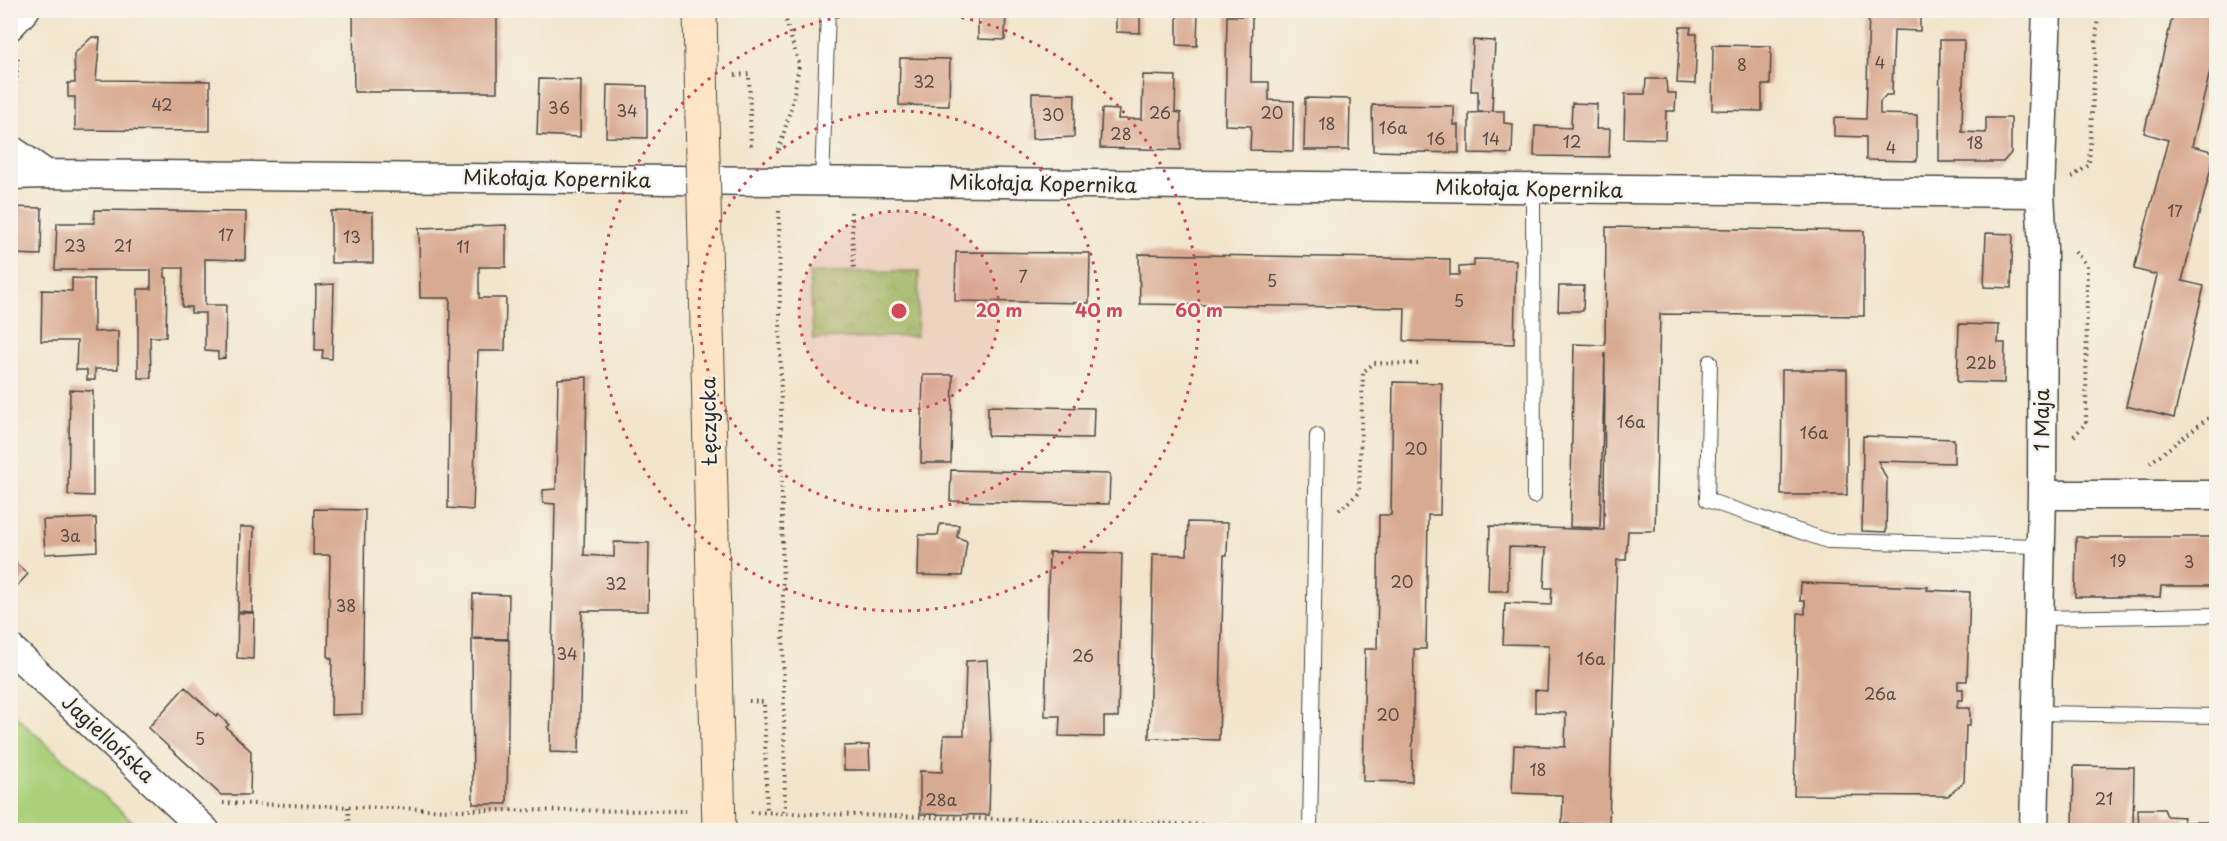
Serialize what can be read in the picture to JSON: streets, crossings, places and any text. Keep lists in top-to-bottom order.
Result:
{
  "streets": {
    "street": [
      "Mikołaja Kopernika",
      "1 Maja",
      "Łęczycka",
      "Jagiellońska"
    ]
  },
  "crossings": [
    ["Mikołaja Kopernika", "1 Maja"]
  ],
  "house_numbers": [
    "4",
    "8",
    "32",
    "42",
    "36",
    "34",
    "26",
    "20",
    "30",
    "18",
    "16a",
    "28",
    "16",
    "14",
    "12",
    "18",
    "4",
    "17",
    "17",
    "13",
    "23",
    "21",
    "11",
    "7",
    "5",
    "5",
    "22b",
    "16a",
    "16a",
    "20",
    "3a",
    "19",
    "3",
    "20",
    "32",
    "38",
    "34",
    "26",
    "16a",
    "26a",
    "20",
    "5",
    "18",
    "21",
    "28a"
  ],
  "rings": ["20 m", "40 m", "60 m"]
}
